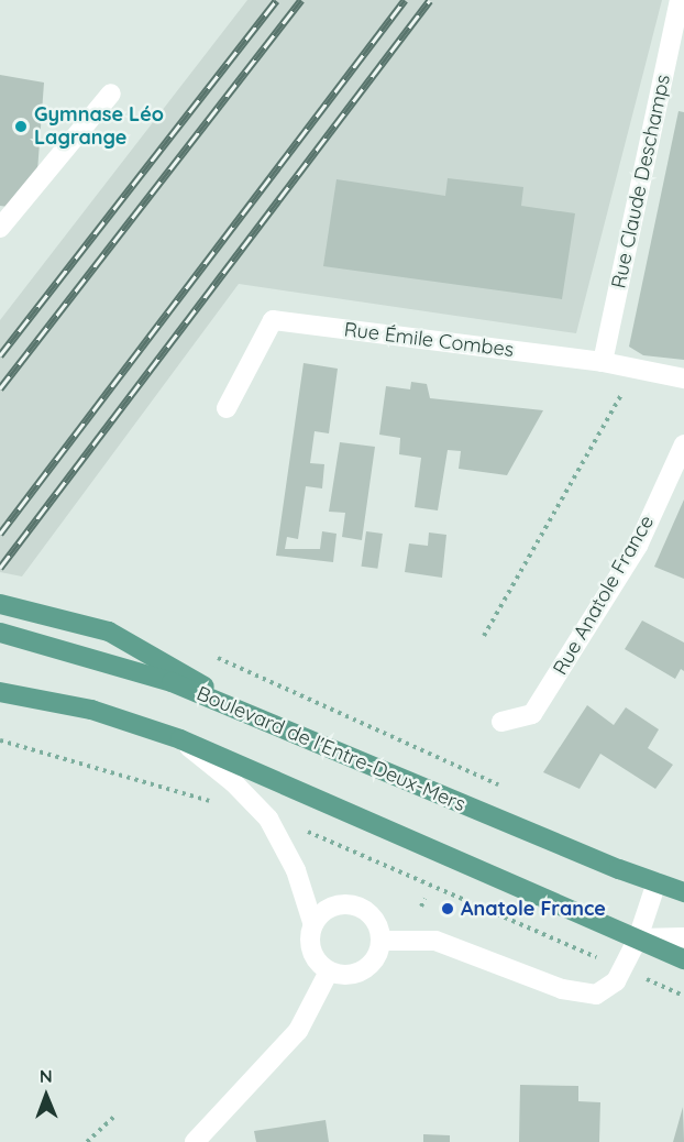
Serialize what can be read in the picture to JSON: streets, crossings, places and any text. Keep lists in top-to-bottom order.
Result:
{
  "streets": {
    "main road": ["Boulevard de l'Entre-Deux-Mers"],
    "street": ["Rue Claude Deschamps", "Rue Émile Combes", "Rue Anatole France"]
  },
  "crossings": [
    ["Rue Claude Deschamps", "Rue Émile Combes"]
  ],
  "places": ["Gymnase Léo Lagrange", "Anatole France"],
  "north": "top"
}
